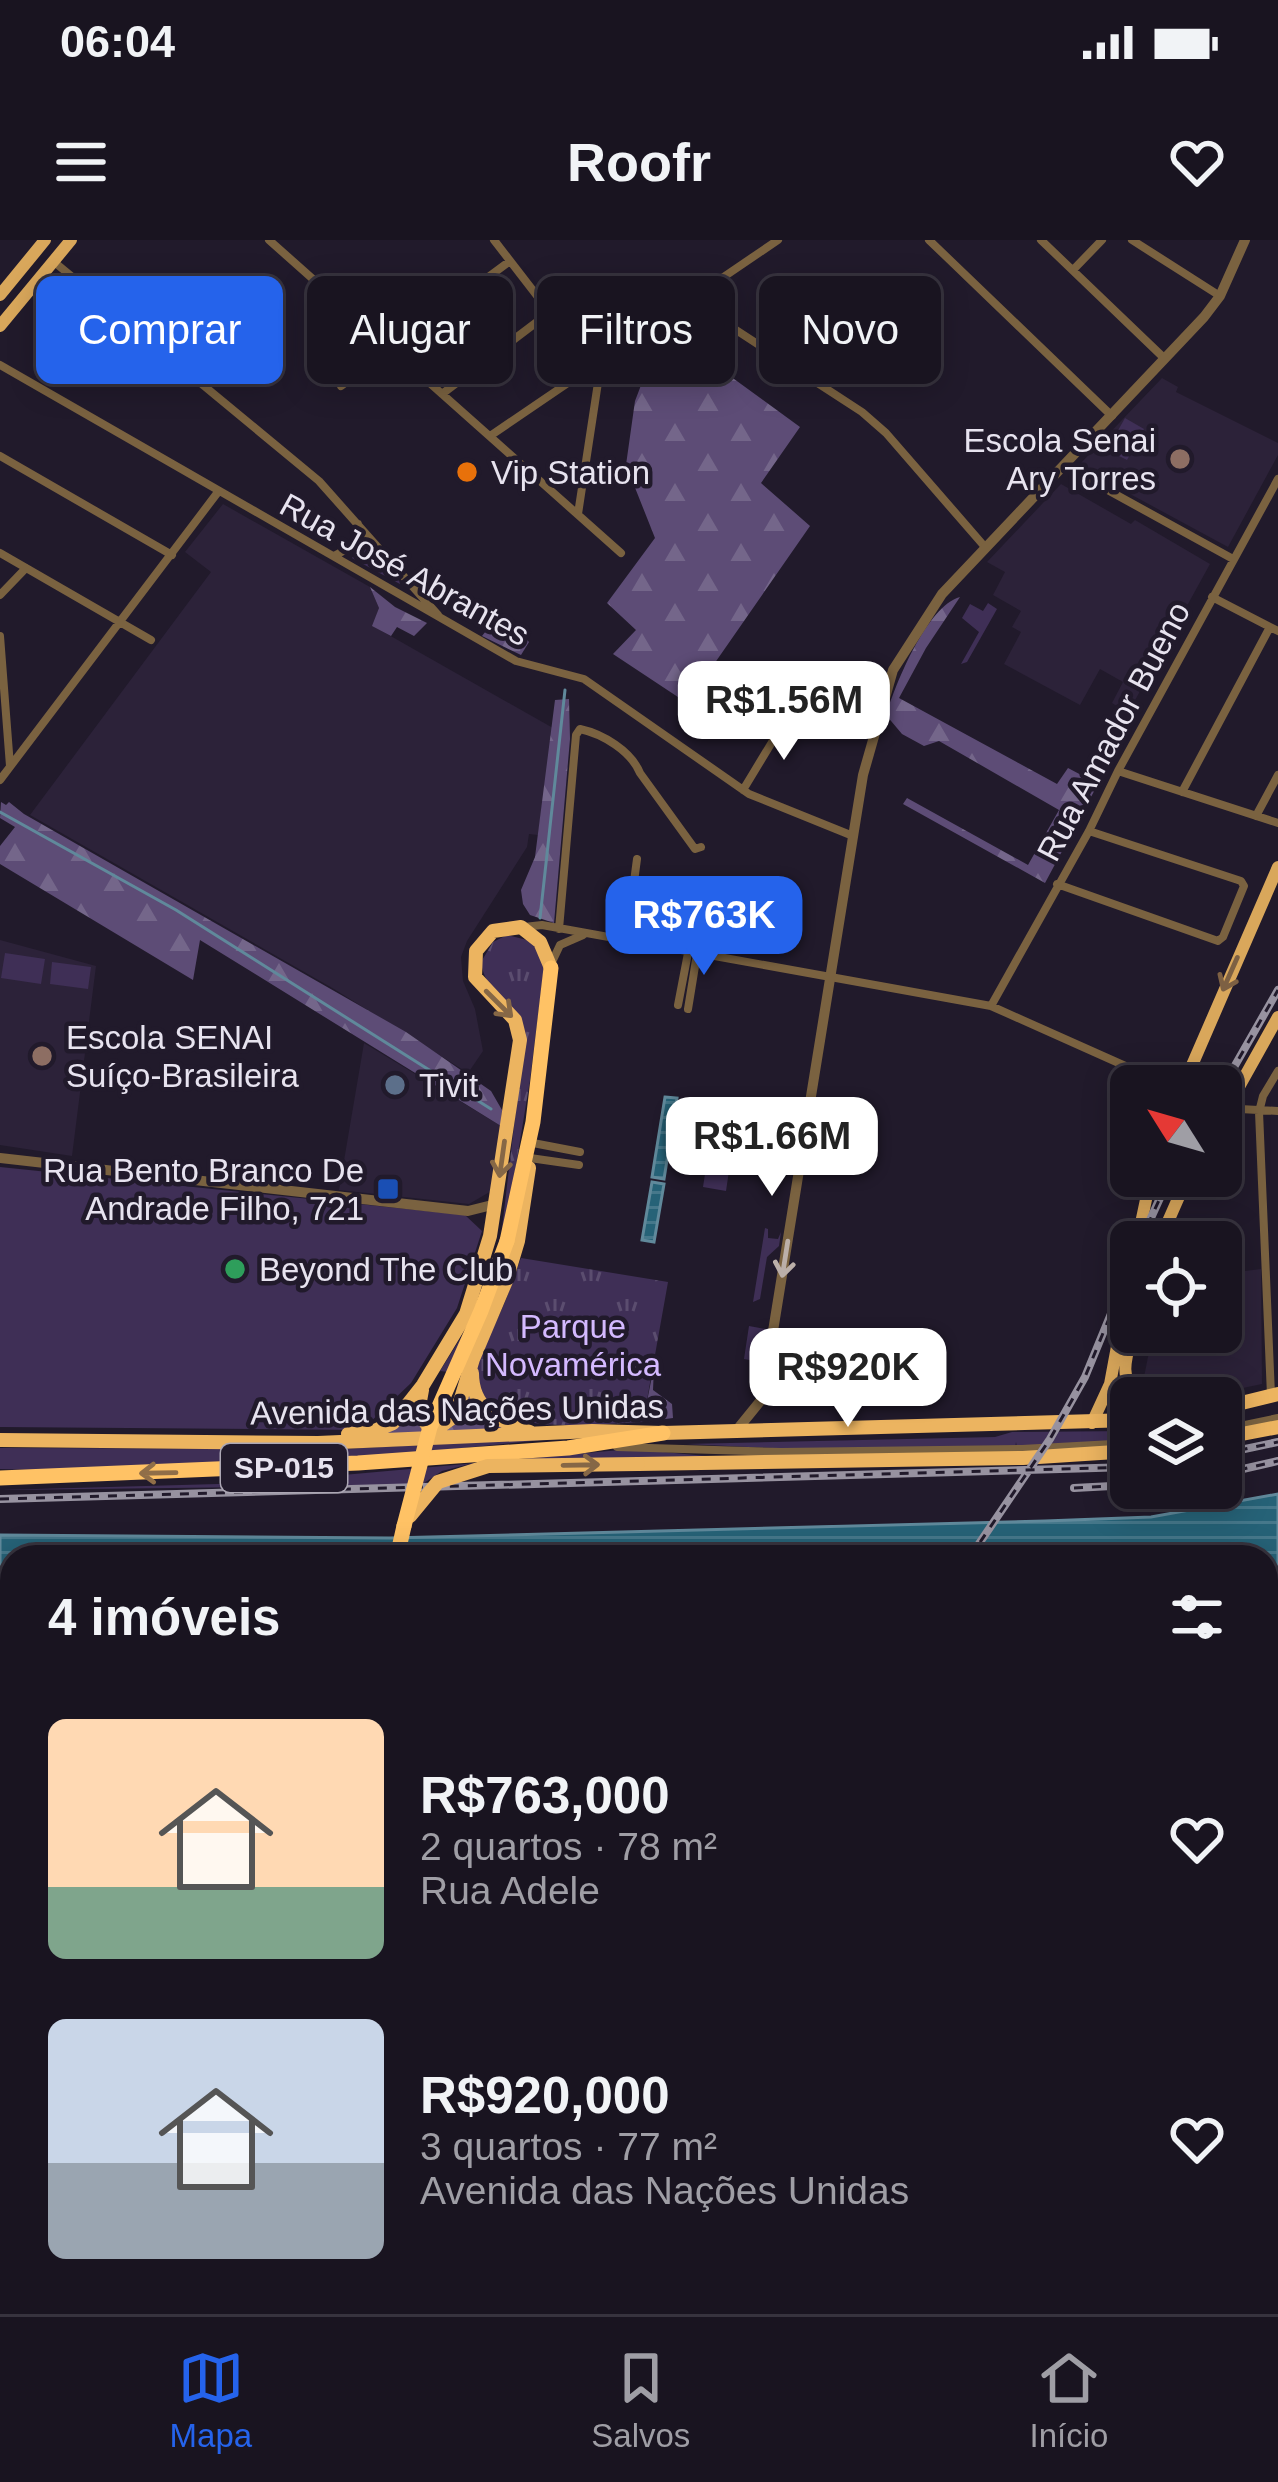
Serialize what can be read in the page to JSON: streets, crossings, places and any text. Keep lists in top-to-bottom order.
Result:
{
  "streets": {
    "highway": ["Avenida das Nações Unidas", "SP-015"],
    "street": ["Rua José Abrantes", "Rua Amador Bueno"]
  },
  "crossings": [
    ["Avenida das Nações Unidas", "SP-015"]
  ],
  "parks": ["Parque Novamérica"],
  "places": {
    "other": [
      "Escola Senai Ary Torres",
      "Vip Station",
      "Escola SENAI Suíço-Brasileira",
      "Tivit",
      "Beyond The Club"
    ],
    "transit": ["Rua Bento Branco De Andrade Filho, 721"]
  },
  "north": "top left",
  "page": {
    "status": "06:04",
    "header": "Roofr",
    "chip": [
      "Comprar",
      "Alugar",
      "Filtros",
      "Novo"
    ],
    "price": [
      "R$1.56M",
      "R$763K",
      "R$1.66M",
      "R$920K"
    ],
    "heading": "4 imóveis",
    "list": [
      {
        "name": "R$763,000",
        "note": "2 quartos · 78 m² · Rua Adele"
      },
      {
        "name": "R$920,000",
        "note": "3 quartos · 77 m² · Avenida das Nações Unidas"
      }
    ],
    "tabs": ["Mapa", "Salvos", "Início"]
  }
}
